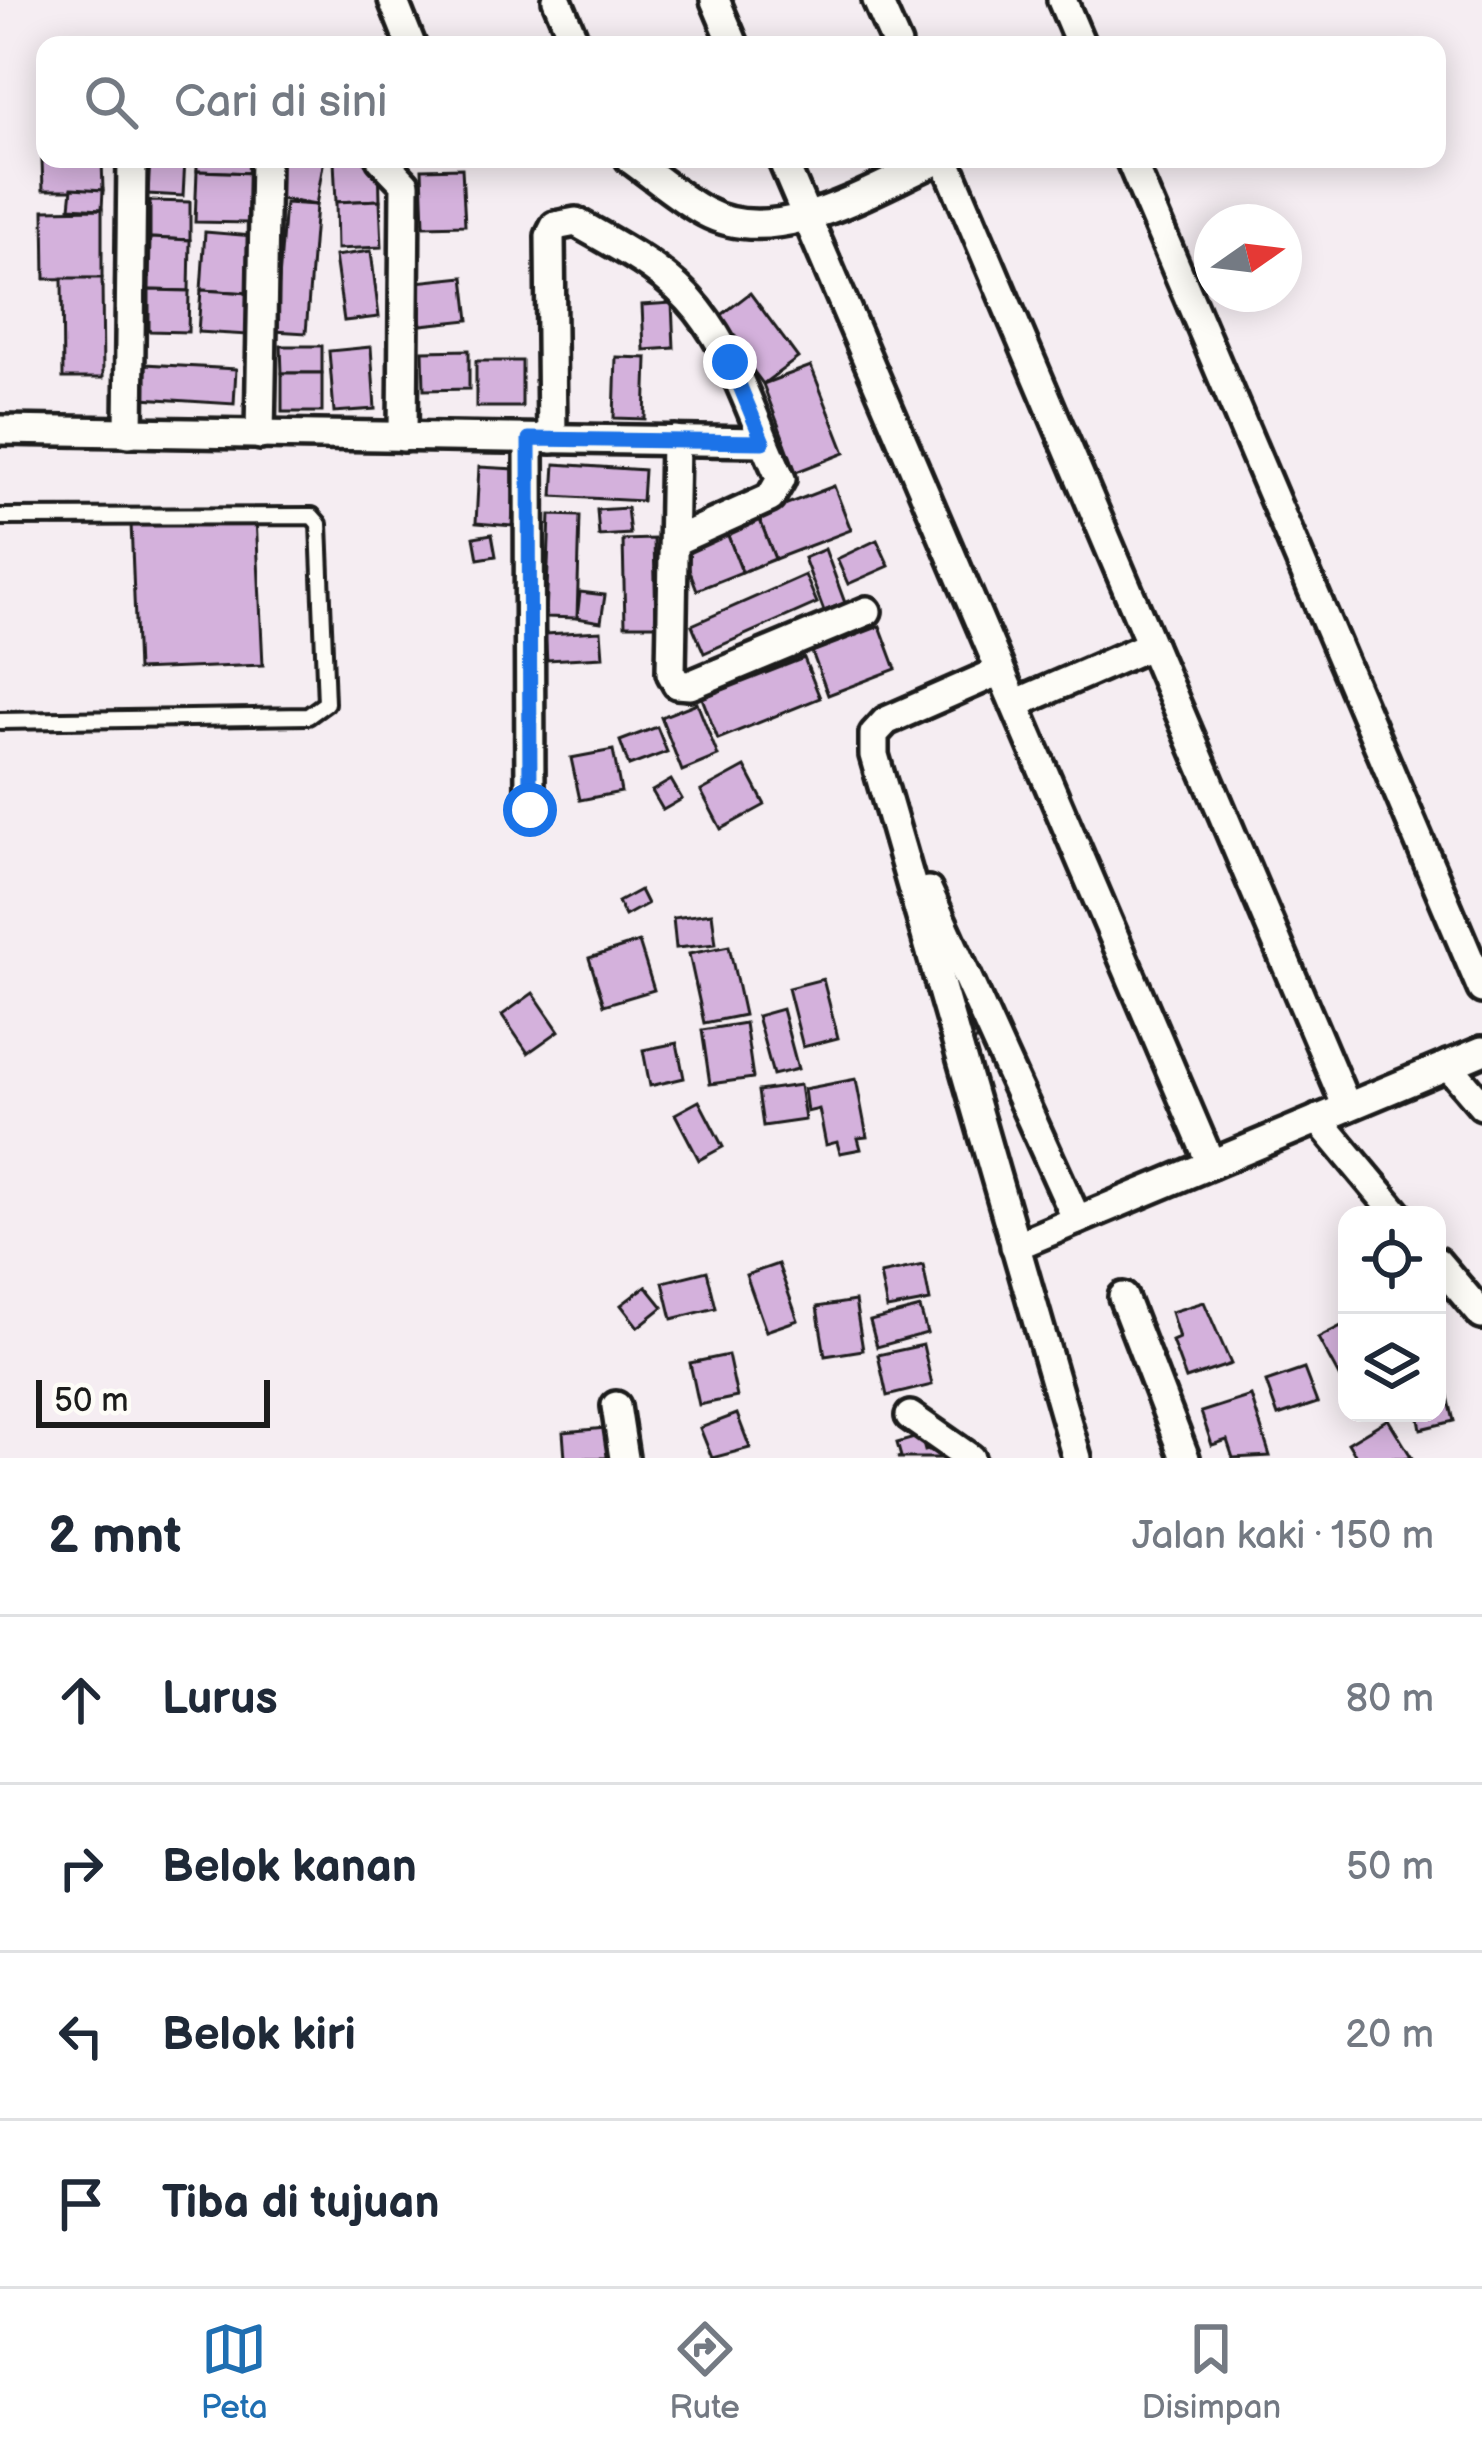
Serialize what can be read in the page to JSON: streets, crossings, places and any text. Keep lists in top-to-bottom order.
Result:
{
  "scale_bar": "50 m",
  "north": "right",
  "page": {
    "search": "Cari di sini",
    "scale": "50 m",
    "heading": ["2 mnt", "Jalan kaki · 150 m"],
    "list": [
      ["Lurus", "80 m"],
      ["Belok kanan", "50 m"],
      ["Belok kiri", "20 m"],
      "Tiba di tujuan"
    ],
    "nav": ["Peta", "Rute", "Disimpan"]
  }
}
